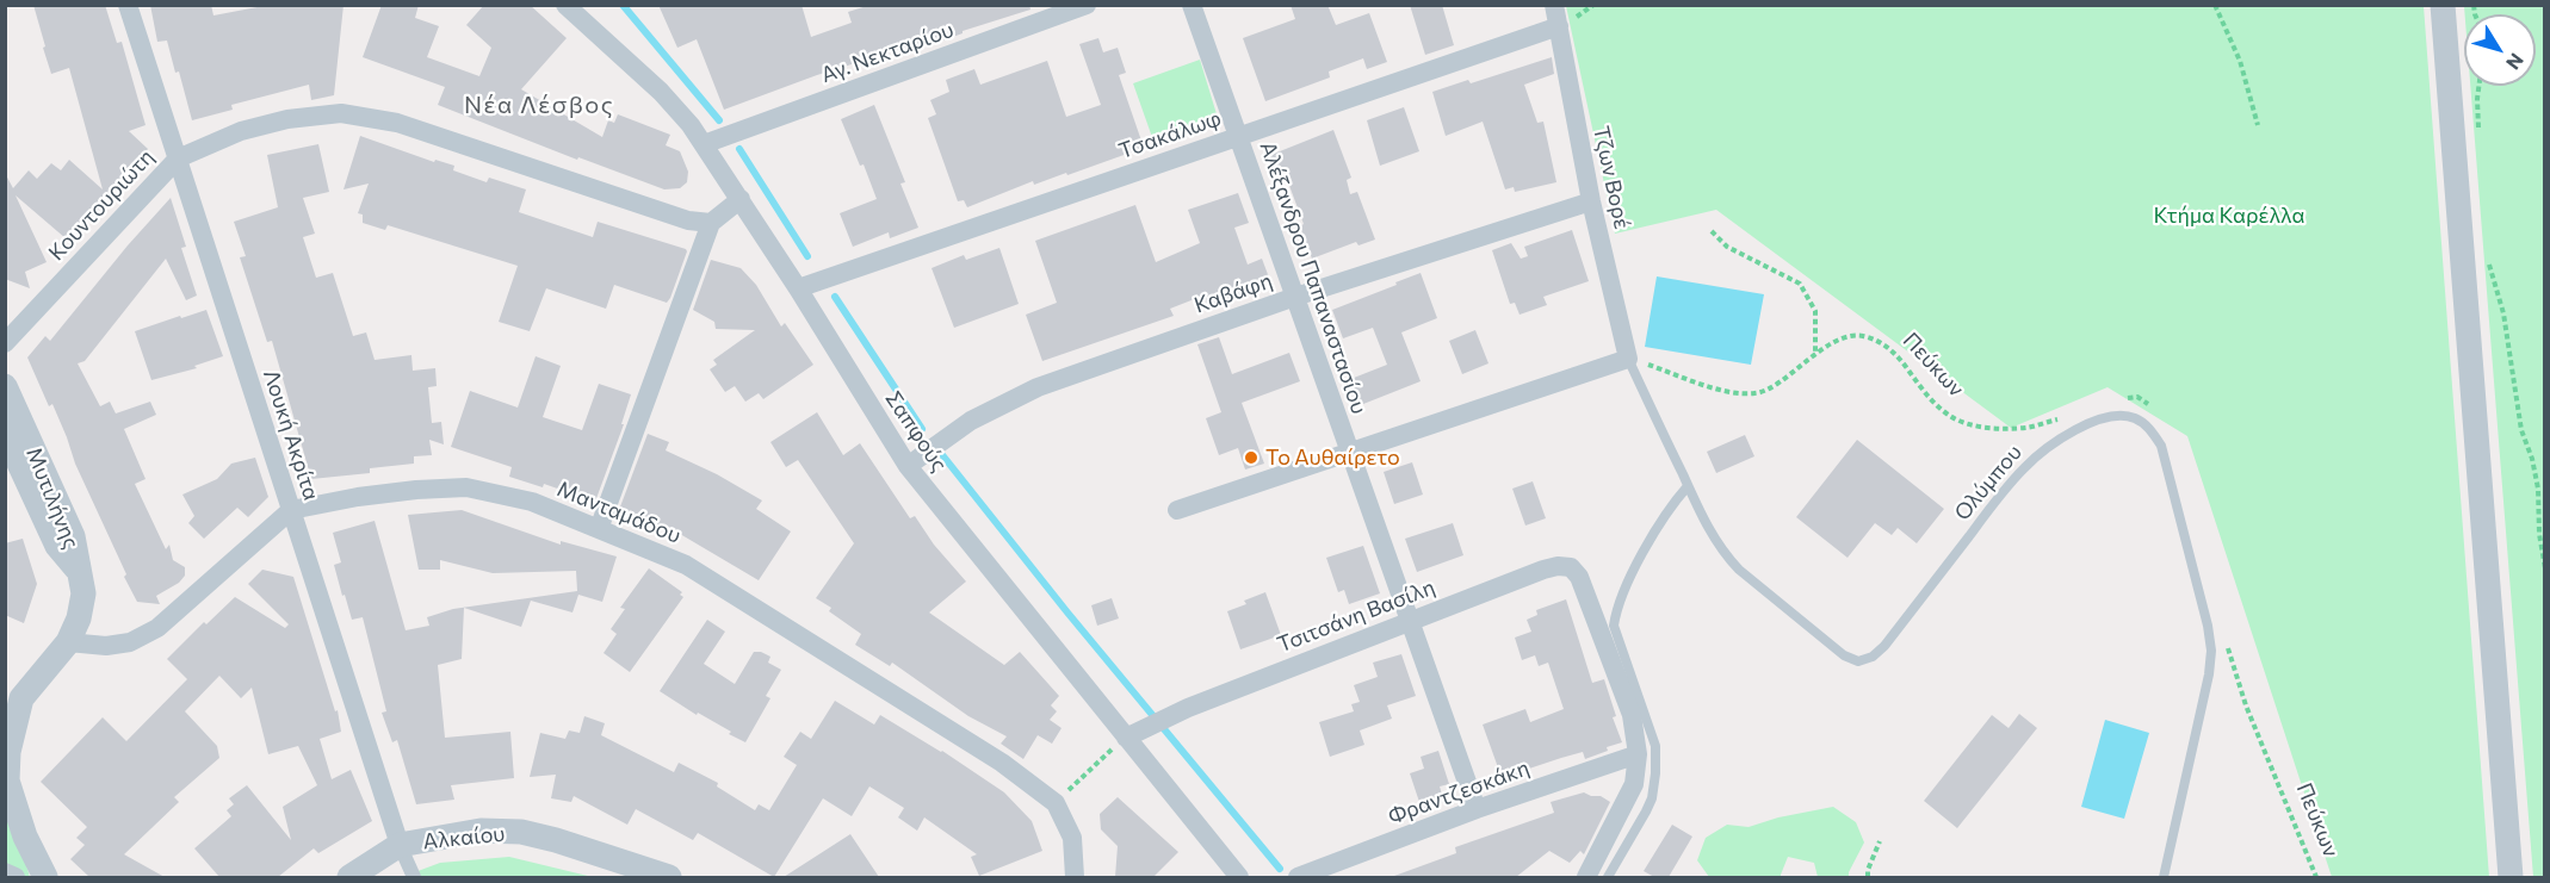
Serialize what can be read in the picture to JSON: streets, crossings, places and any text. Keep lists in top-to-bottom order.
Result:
{
  "streets": {
    "street": [
      "Αγ. Νεκταρίου",
      "Τσακάλωφ",
      "Τζων Βορέ",
      "Κουντουριώτη",
      "Αλέξανδρου Παπαναστασίου",
      "Καβάφη",
      "Σαπφούς",
      "Λουκή Ακρίτα",
      "Μυτιλήνης",
      "Μανταμάδου",
      "Τσιτσάνη Βασίλη",
      "Φραντζεσκάκη",
      "Αλκαίου"
    ],
    "lane": ["Ολύμπου"],
    "path": ["Πεύκων"]
  },
  "crossings": [
    ["Αγ. Νεκταρίου", "Σαπφούς"],
    ["Τσακάλωφ", "Τζων Βορέ"],
    ["Τσακάλωφ", "Αλέξανδρου Παπαναστασίου"],
    ["Τσακάλωφ", "Σαπφούς"],
    ["Τζων Βορέ", "Καβάφη"],
    ["Τζων Βορέ", "Πεύκων"],
    ["Τζων Βορέ", "Ολύμπου"],
    ["Κουντουριώτη", "Λουκή Ακρίτα"],
    ["Αλέξανδρου Παπαναστασίου", "Καβάφη"],
    ["Αλέξανδρου Παπαναστασίου", "Τσιτσάνη Βασίλη"],
    ["Αλέξανδρου Παπαναστασίου", "Φραντζεσκάκη"],
    ["Καβάφη", "Σαπφούς"],
    ["Πεύκων", "Ολύμπου"],
    ["Σαπφούς", "Τσιτσάνη Βασίλη"],
    ["Λουκή Ακρίτα", "Μανταμάδου"],
    ["Λουκή Ακρίτα", "Αλκαίου"],
    ["Τσιτσάνη Βασίλη", "Φραντζεσκάκη"]
  ],
  "districts": ["Νέα Λέσβος"],
  "parks": ["Κτήμα Καρέλλα"],
  "places": ["Το Αυθαίρετο"],
  "north": "bottom right"
}
